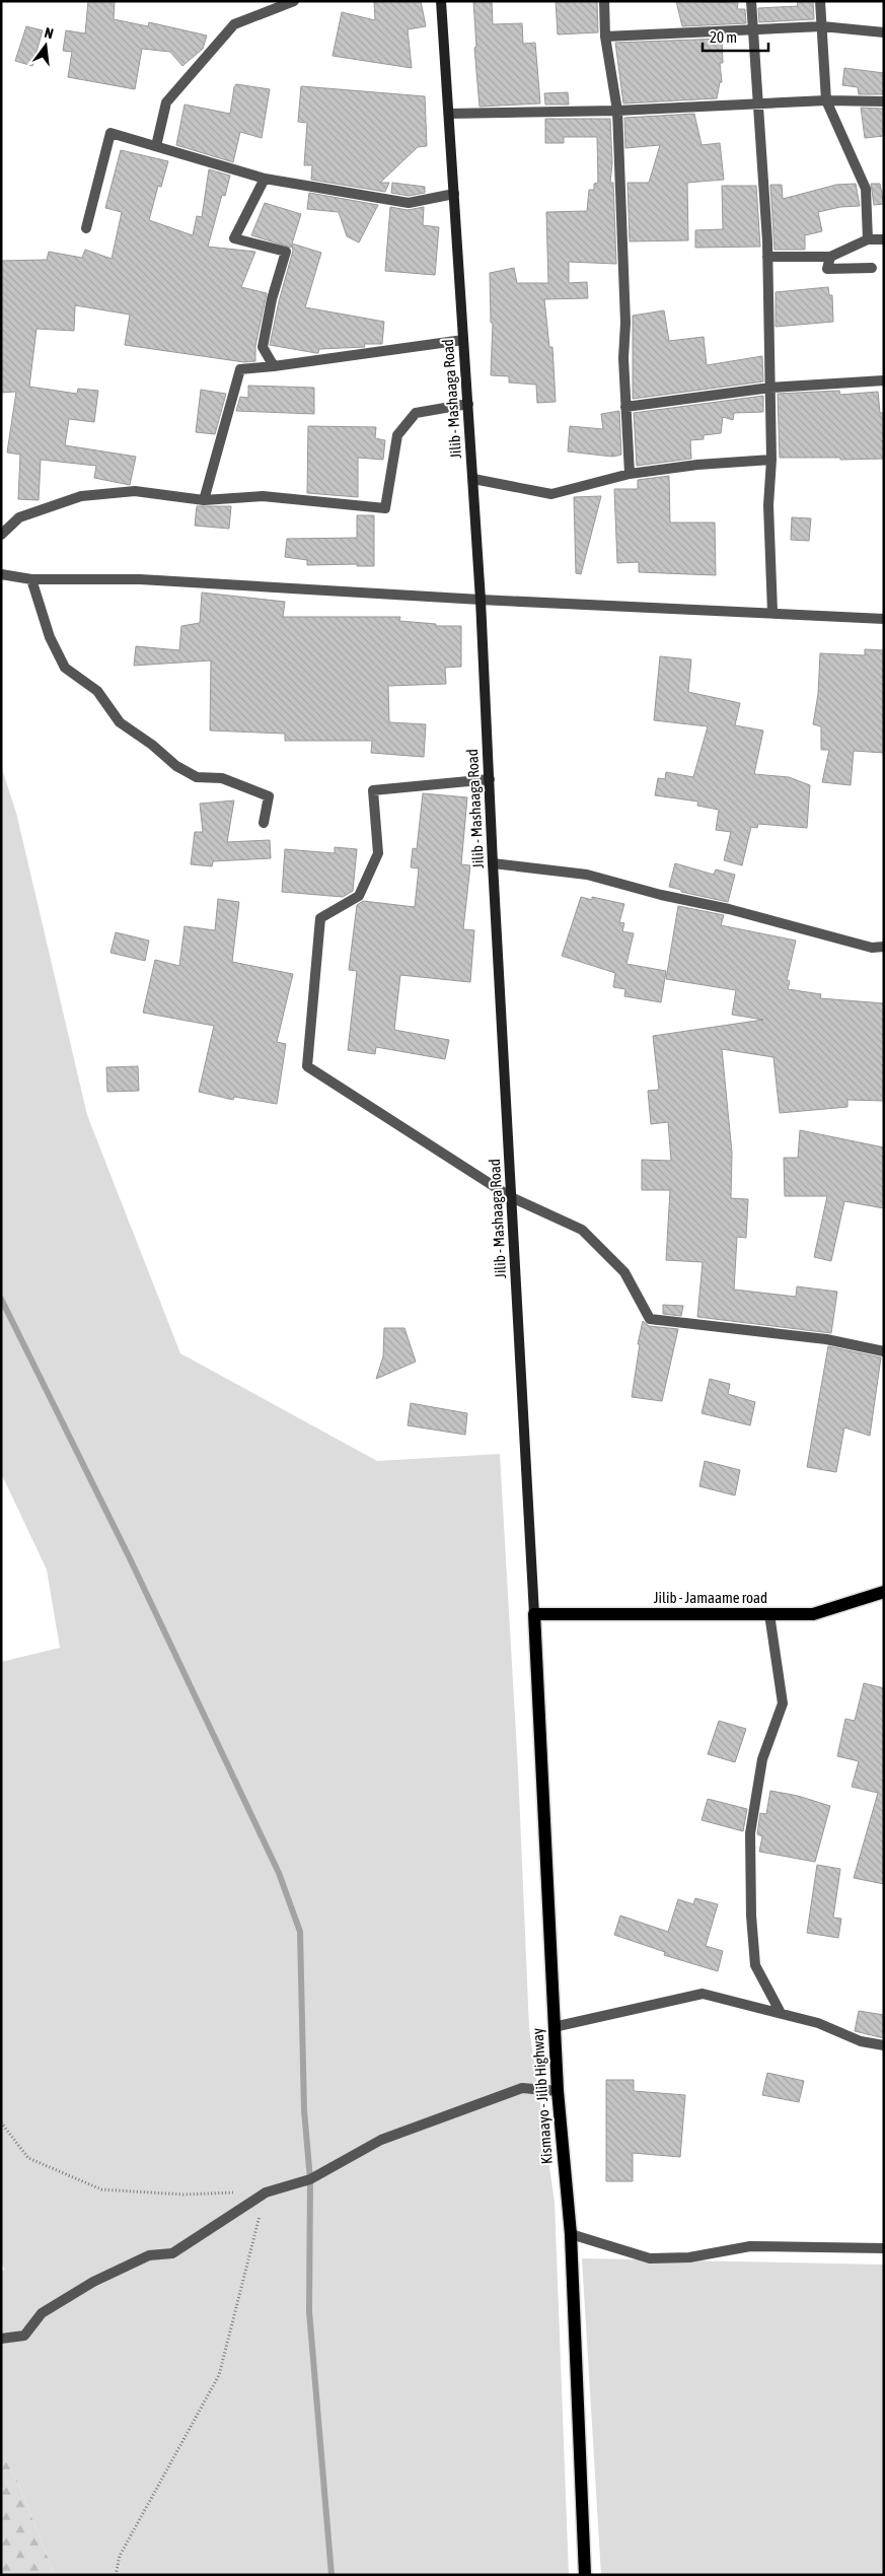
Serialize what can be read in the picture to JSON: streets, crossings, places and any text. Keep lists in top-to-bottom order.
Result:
{
  "streets": {
    "main road": ["Jilib - Mashaaga Road", "Jilib - Jamaame road", "Kismaayo - Jilib Highway"]
  },
  "crossings": [
    ["Jilib - Mashaaga Road", "Jilib - Jamaame road"],
    ["Jilib - Mashaaga Road", "Kismaayo - Jilib Highway"],
    ["Jilib - Jamaame road", "Kismaayo - Jilib Highway"]
  ],
  "scale_bar": "20 m",
  "north": "top"
}
